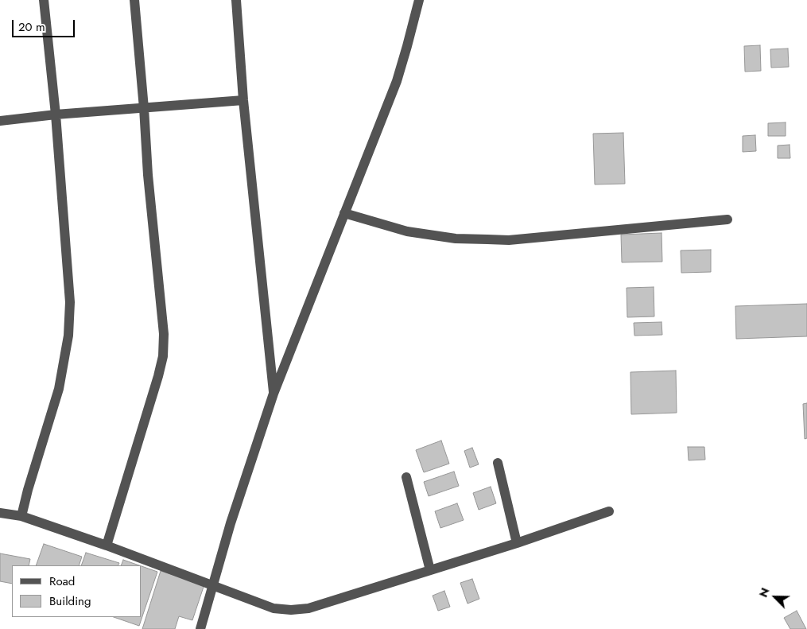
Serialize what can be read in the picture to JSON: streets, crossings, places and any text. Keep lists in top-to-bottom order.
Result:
{
  "legend": ["Road", "Building"],
  "scale_bar": "20 m",
  "north": "top left"
}
